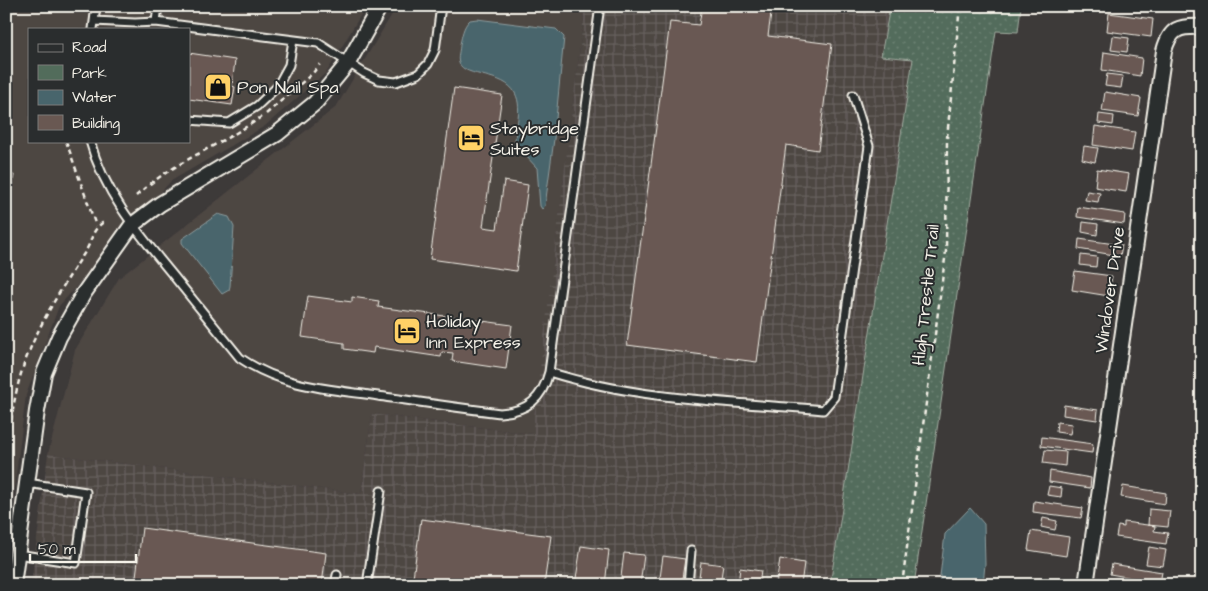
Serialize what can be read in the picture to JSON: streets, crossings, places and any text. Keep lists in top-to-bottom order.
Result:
{
  "streets": {
    "street": ["Windover Drive"],
    "path": ["High Trestle Trail"]
  },
  "places": {
    "shop": ["Pon Nail Spa"],
    "hotel": ["Staybridge Suites", "Holiday Inn Express"]
  },
  "legend": [
    "Road",
    "Park",
    "Water",
    "Building"
  ],
  "scale_bar": "50 m"
}
